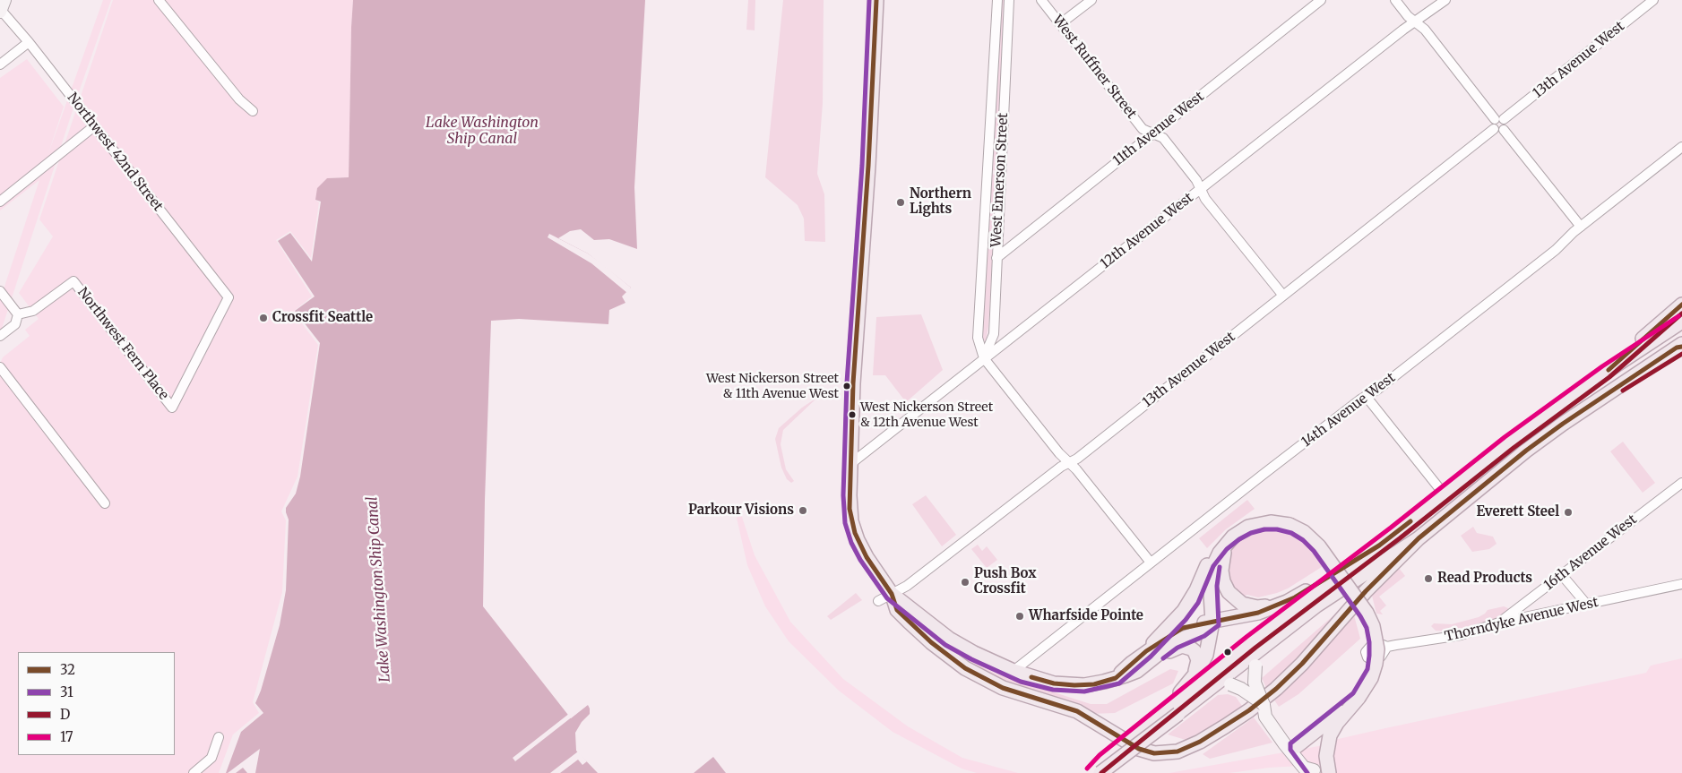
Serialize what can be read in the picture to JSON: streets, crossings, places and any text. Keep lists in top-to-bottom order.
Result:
{
  "streets": {
    "street": [
      "13th Avenue West",
      "West Ruffner Street",
      "11th Avenue West",
      "Northwest 42nd Street",
      "West Emerson Street",
      "12th Avenue West",
      "Northwest Fern Place",
      "14th Avenue West",
      "16th Avenue West",
      "Thorndyke Avenue West"
    ]
  },
  "crossings": [
    ["13th Avenue West", "West Ruffner Street"],
    ["13th Avenue West", "West Emerson Street"],
    ["West Ruffner Street", "11th Avenue West"],
    ["West Ruffner Street", "12th Avenue West"],
    ["11th Avenue West", "West Emerson Street"],
    ["Northwest 42nd Street", "Northwest Fern Place"],
    ["West Emerson Street", "12th Avenue West"],
    ["West Emerson Street", "14th Avenue West"],
    ["16th Avenue West", "Thorndyke Avenue West"]
  ],
  "water": ["Lake Washington Ship Canal"],
  "places": [
    "Northern Lights",
    "Crossfit Seattle",
    "West Nickerson Street & 11th Avenue West",
    "West Nickerson Street & 12th Avenue West",
    "Parkour Visions",
    "Everett Steel",
    "Read Products",
    "Push Box Crossfit",
    "Wharfside Pointe"
  ],
  "lines": [
    "transit line 32",
    "transit line 31",
    "transit line D",
    "transit line 17"
  ],
  "legend": [
    "32",
    "31",
    "D",
    "17"
  ]
}
